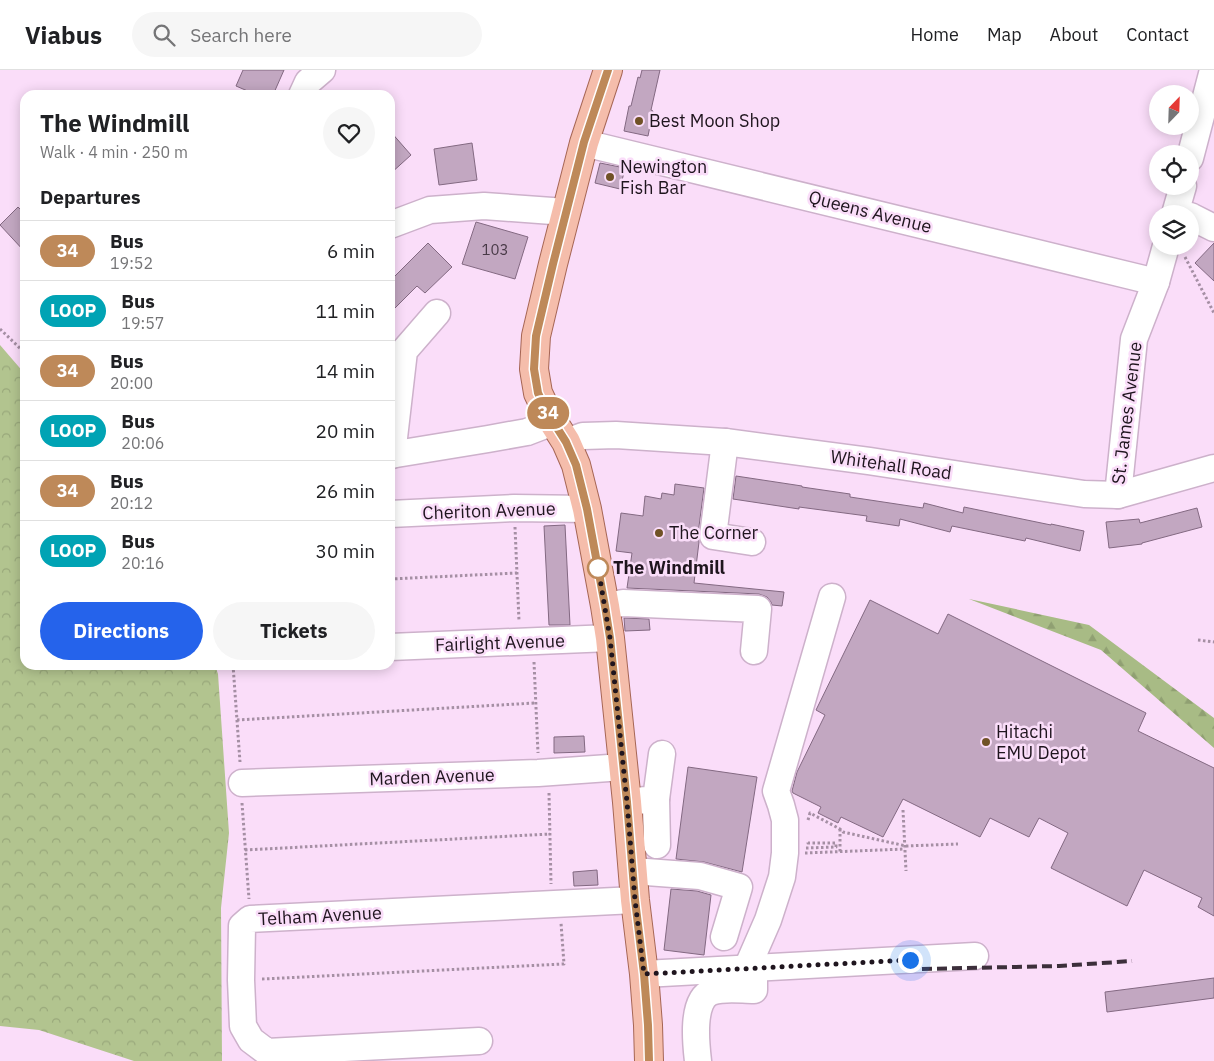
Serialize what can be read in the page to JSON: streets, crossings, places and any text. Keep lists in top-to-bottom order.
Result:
{
  "streets": {
    "street": [
      "Queens Avenue",
      "St. James Avenue",
      "Whitehall Road",
      "Cheriton Avenue",
      "Fairlight Avenue",
      "Marden Avenue",
      "Telham Avenue"
    ]
  },
  "crossings": [
    ["Queens Avenue", "St. James Avenue"],
    ["St. James Avenue", "Whitehall Road"]
  ],
  "places": [
    "Best Moon Shop",
    "Newington Fish Bar",
    "The Corner",
    "The Windmill",
    "Hitachi EMU Depot"
  ],
  "lines": ["bus line 34"],
  "house_numbers": ["103"],
  "north": "top right",
  "page": {
    "header": "Viabus",
    "search": "Search here",
    "nav": [
      "Home",
      "Map",
      "About",
      "Contact"
    ],
    "on_map": "34",
    "heading": [
      ["The Windmill", "Walk · 4 min · 250 m"],
      "Departures"
    ],
    "list": [
      {
        "mark": "34",
        "name": "Bus",
        "note": "19:52",
        "value": "6 min"
      },
      {
        "mark": "LOOP",
        "name": "Bus",
        "note": "19:57",
        "value": "11 min"
      },
      {
        "mark": "34",
        "name": "Bus",
        "note": "20:00",
        "value": "14 min"
      },
      {
        "mark": "LOOP",
        "name": "Bus",
        "note": "20:06",
        "value": "20 min"
      },
      {
        "mark": "34",
        "name": "Bus",
        "note": "20:12",
        "value": "26 min"
      },
      {
        "mark": "LOOP",
        "name": "Bus",
        "note": "20:16",
        "value": "30 min"
      }
    ],
    "buttons": ["Directions", "Tickets"]
  }
}
